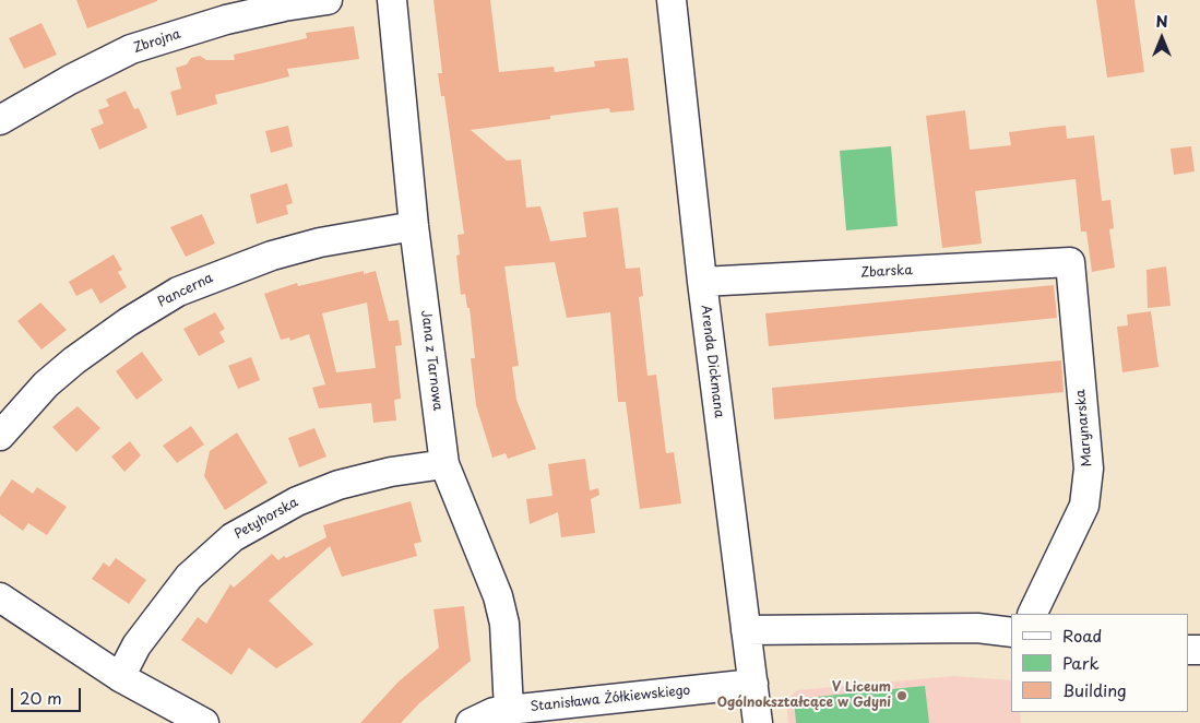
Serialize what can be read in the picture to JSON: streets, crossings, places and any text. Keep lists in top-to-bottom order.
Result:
{
  "streets": {
    "street": [
      "Zbrojna",
      "Zbarska",
      "Pancerna",
      "Jana z Tarnowa",
      "Arenda Dickmana",
      "Marynarska",
      "Petyhorska",
      "Stanisława Żółkiewskiego"
    ]
  },
  "crossings": [
    ["Zbarska", "Arenda Dickmana"],
    ["Zbarska", "Marynarska"],
    ["Pancerna", "Jana z Tarnowa"],
    ["Jana z Tarnowa", "Petyhorska"],
    ["Jana z Tarnowa", "Stanisława Żółkiewskiego"],
    ["Arenda Dickmana", "Stanisława Żółkiewskiego"]
  ],
  "places": ["V Liceum Ogólnokształcące w Gdyni"],
  "legend": ["Road", "Park", "Building"],
  "scale_bar": "20 m",
  "north": "top"
}
